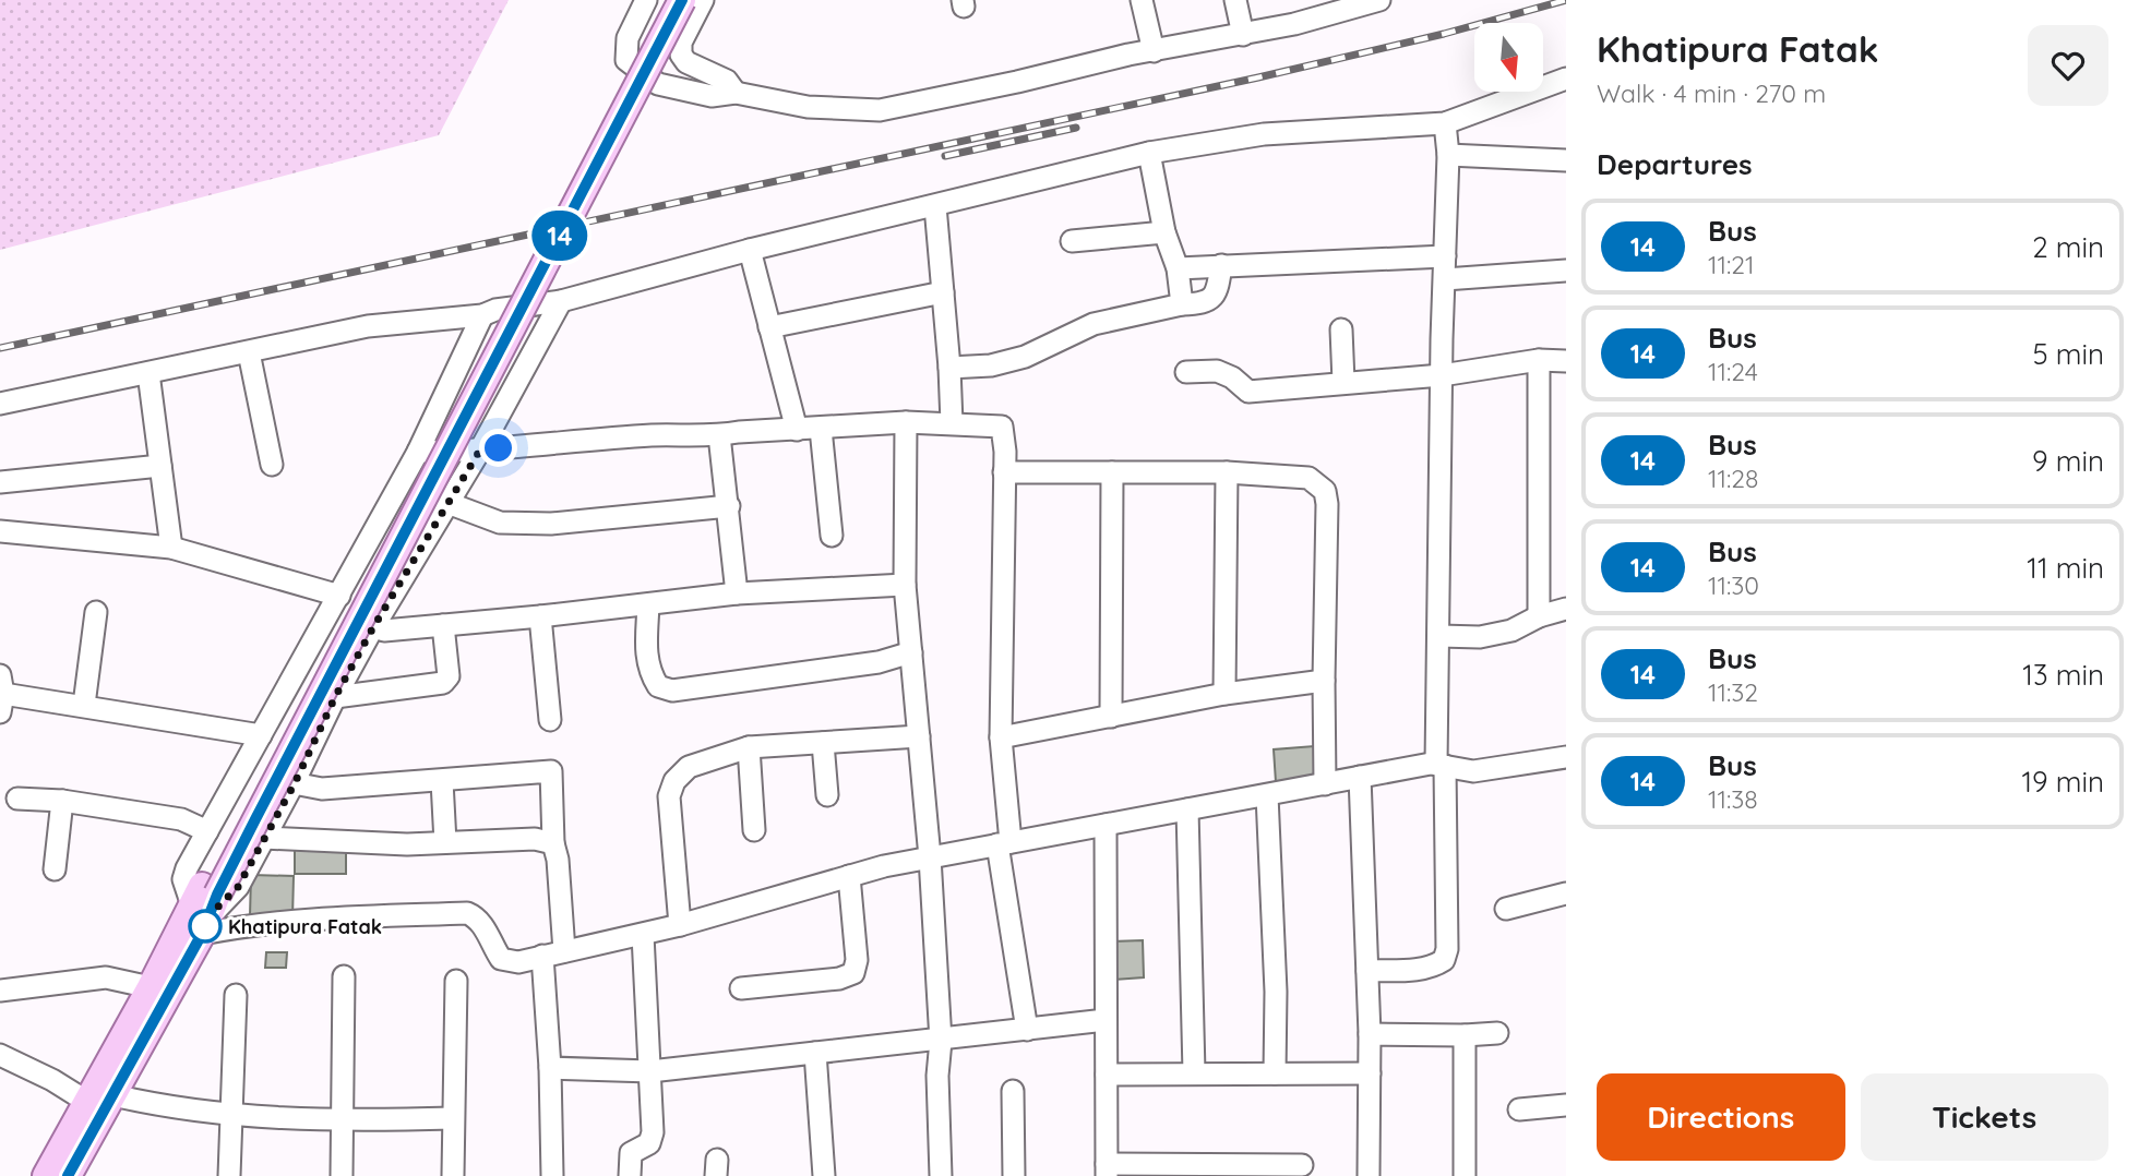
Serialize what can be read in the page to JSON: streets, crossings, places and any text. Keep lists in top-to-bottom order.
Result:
{
  "places": ["Khatipura Fatak"],
  "lines": ["bus line 14"],
  "north": "bottom",
  "page": {
    "on_map": "14",
    "heading": [
      ["Khatipura Fatak", "Walk · 4 min · 270 m"],
      "Departures"
    ],
    "list": [
      {
        "mark": "14",
        "name": "Bus",
        "note": "11:21",
        "value": "2 min"
      },
      {
        "mark": "14",
        "name": "Bus",
        "note": "11:24",
        "value": "5 min"
      },
      {
        "mark": "14",
        "name": "Bus",
        "note": "11:28",
        "value": "9 min"
      },
      {
        "mark": "14",
        "name": "Bus",
        "note": "11:30",
        "value": "11 min"
      },
      {
        "mark": "14",
        "name": "Bus",
        "note": "11:32",
        "value": "13 min"
      },
      {
        "mark": "14",
        "name": "Bus",
        "note": "11:38",
        "value": "19 min"
      }
    ],
    "buttons": ["Directions", "Tickets"]
  }
}
